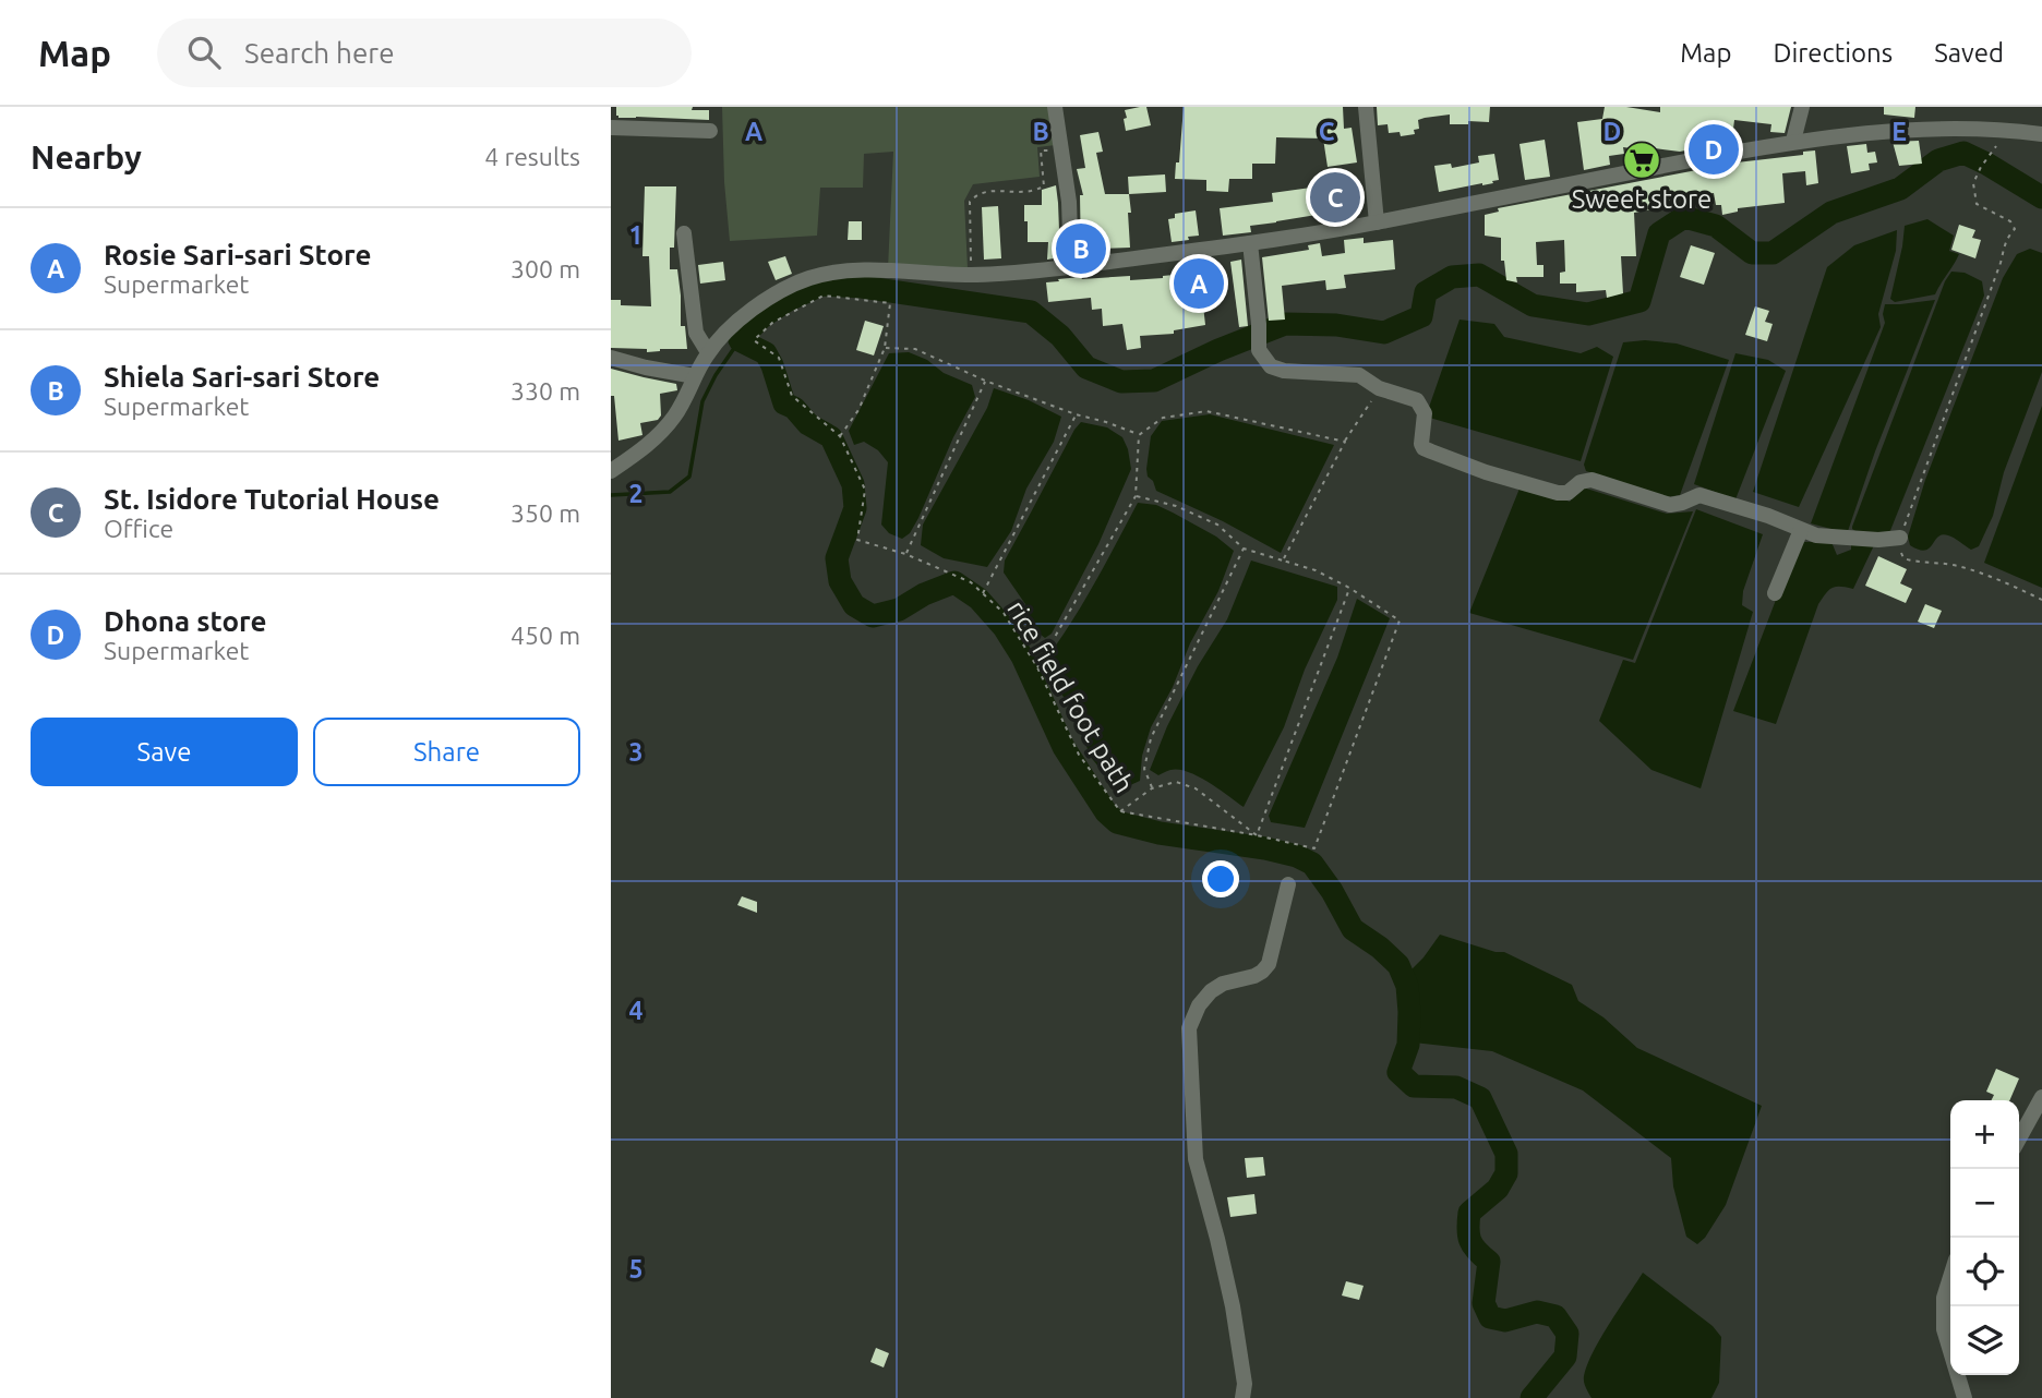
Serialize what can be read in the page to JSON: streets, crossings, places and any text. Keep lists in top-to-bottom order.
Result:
{
  "streets": {
    "path": ["rice field foot path"]
  },
  "places": {
    "supermarket": ["Sweet store"]
  },
  "page": {
    "header": "Map",
    "search": "Search here",
    "nav": ["Map", "Directions", "Saved"],
    "heading": ["Nearby", "4 results"],
    "pins": [
      "D",
      "C",
      "B",
      "A"
    ],
    "list": [
      {
        "mark": "A",
        "name": "Rosie Sari-sari Store",
        "note": "Supermarket",
        "value": "300 m"
      },
      {
        "mark": "B",
        "name": "Shiela Sari-sari Store",
        "note": "Supermarket",
        "value": "330 m"
      },
      {
        "mark": "C",
        "name": "St. Isidore Tutorial House",
        "note": "Office",
        "value": "350 m"
      },
      {
        "mark": "D",
        "name": "Dhona store",
        "note": "Supermarket",
        "value": "450 m"
      }
    ],
    "buttons": ["Save", "Share"],
    "map_buttons": ["+", "−"]
  },
  "grid": {
    "columns": [
      "A",
      "B",
      "C",
      "D",
      "E"
    ],
    "rows": [
      "1",
      "2",
      "3",
      "4",
      "5"
    ]
  }
}
